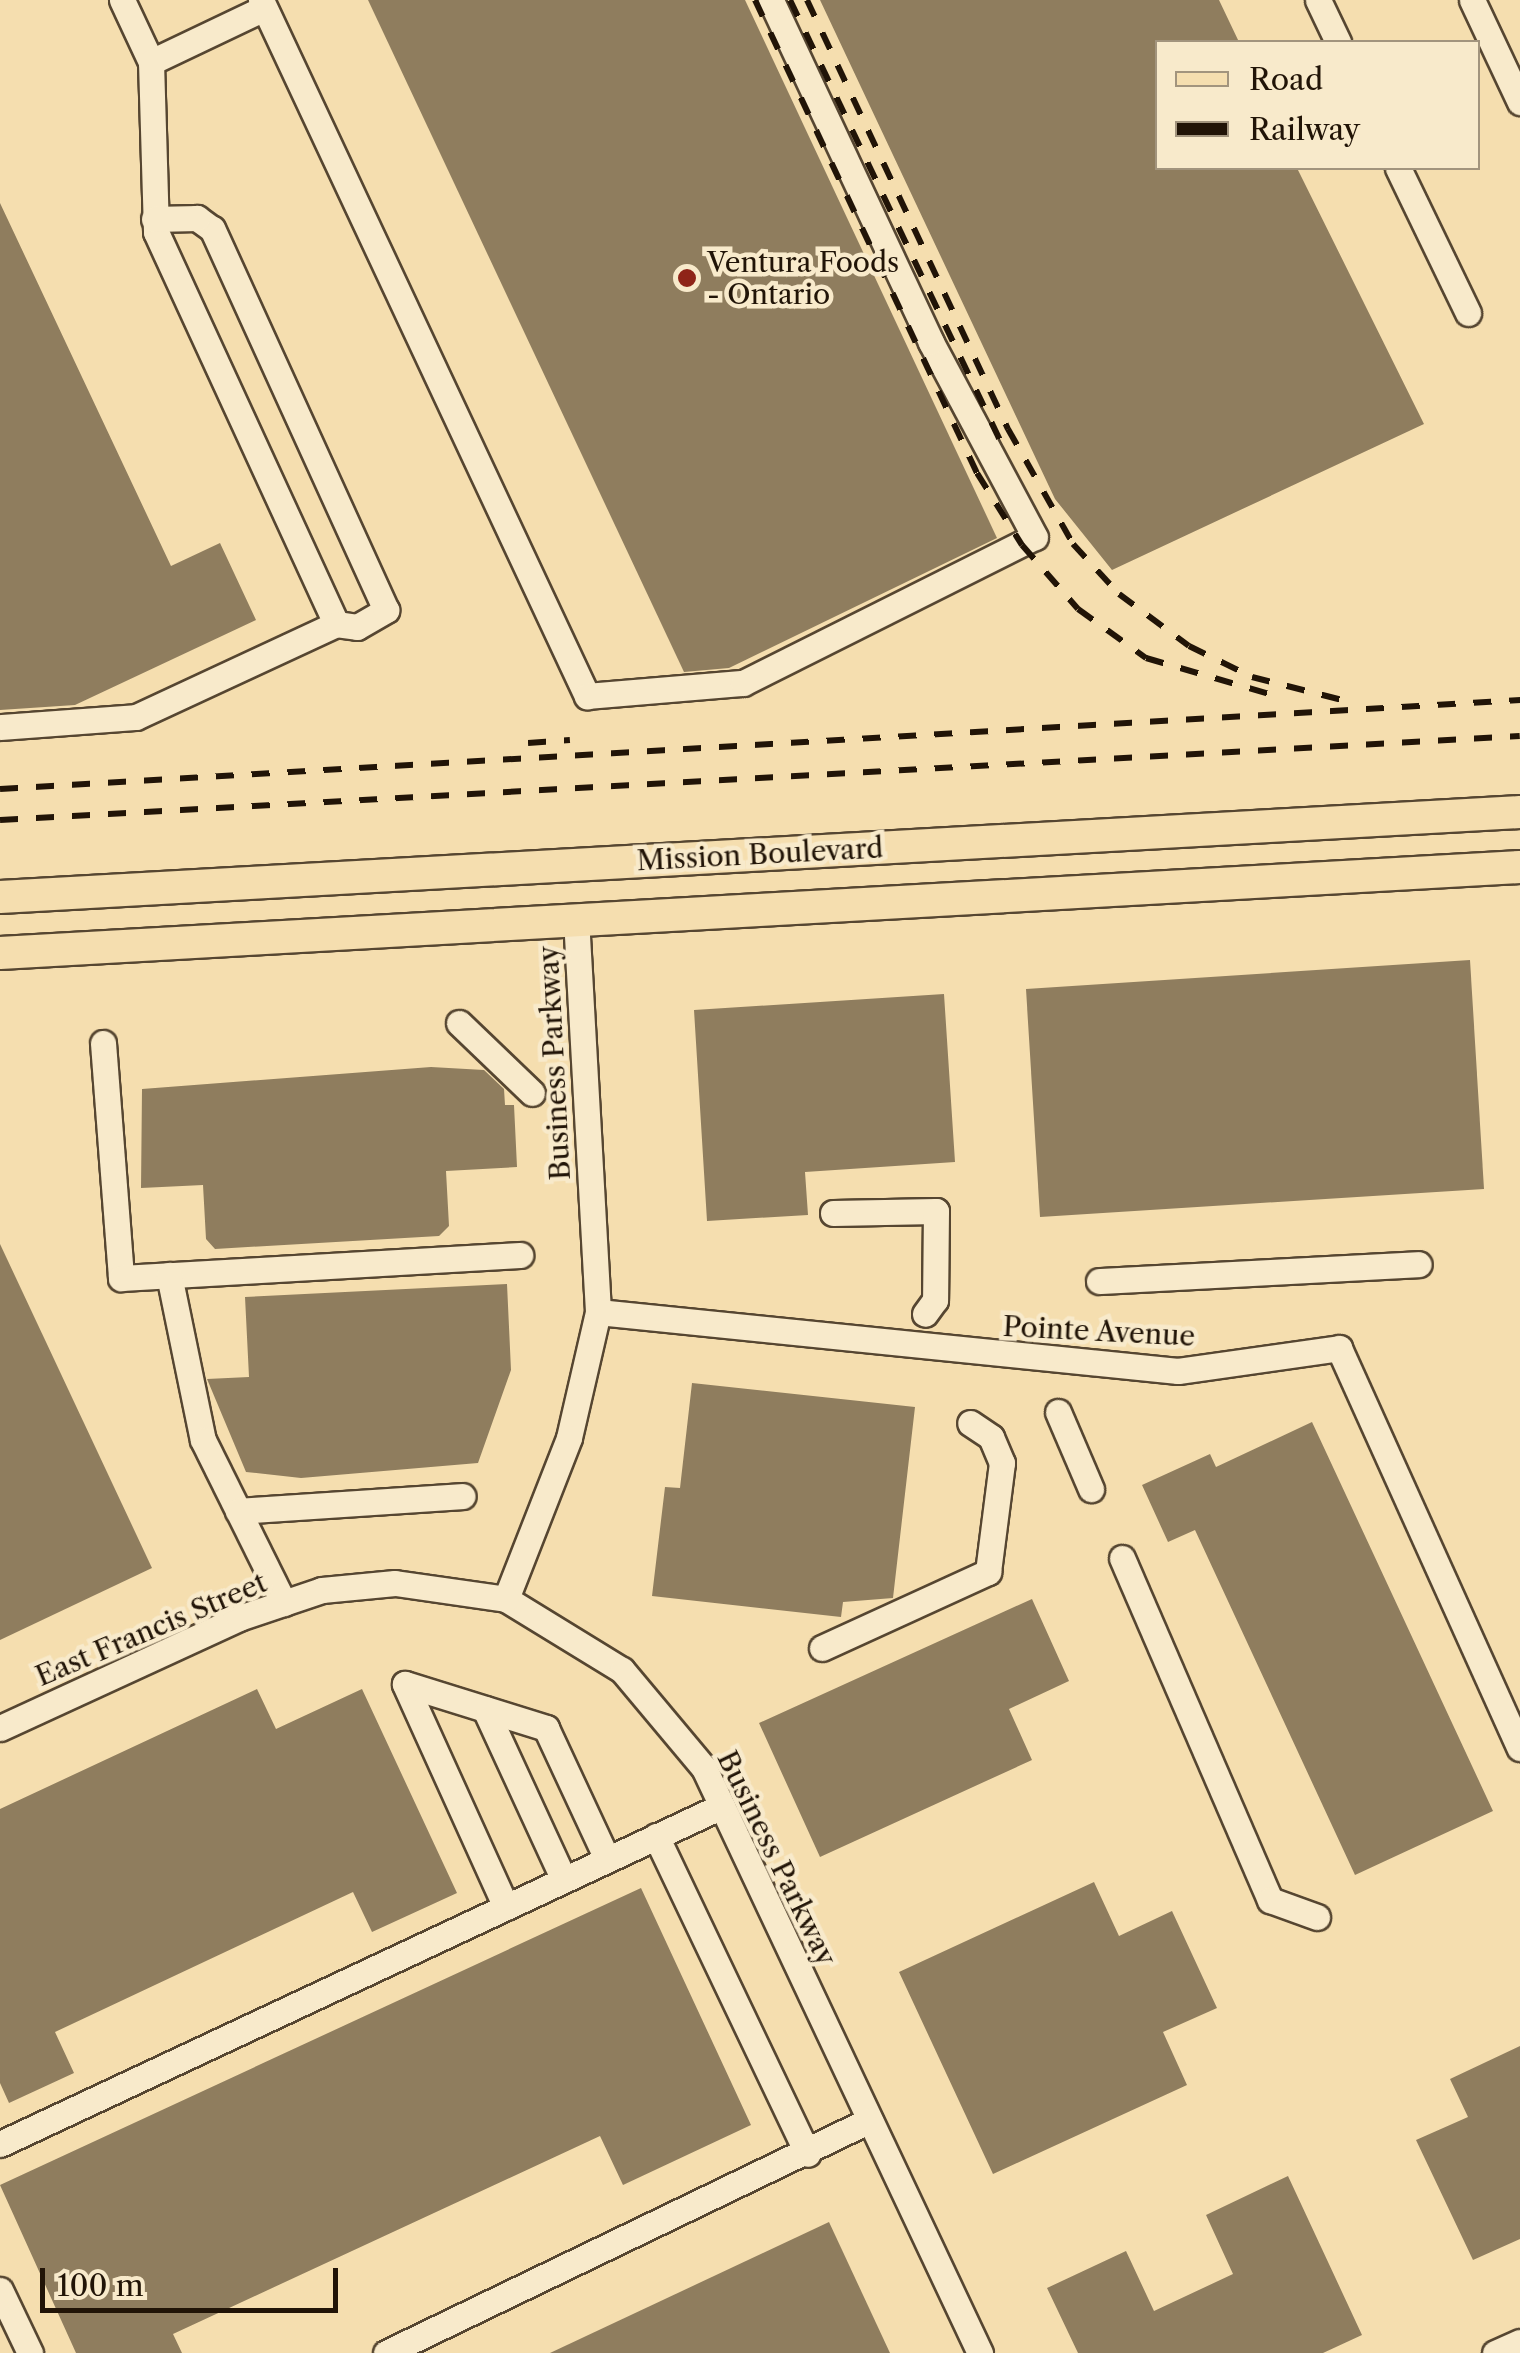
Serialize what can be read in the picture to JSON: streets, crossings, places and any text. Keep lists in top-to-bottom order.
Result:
{
  "streets": {
    "main road": ["Mission Boulevard"],
    "street": ["Business Parkway", "Pointe Avenue", "East Francis Street"]
  },
  "crossings": [
    ["Mission Boulevard", "Business Parkway"],
    ["Business Parkway", "Pointe Avenue"],
    ["Business Parkway", "East Francis Street"]
  ],
  "places": ["Ventura Foods - Ontario"],
  "legend": ["Road", "Railway"],
  "scale_bar": "100 m"
}
